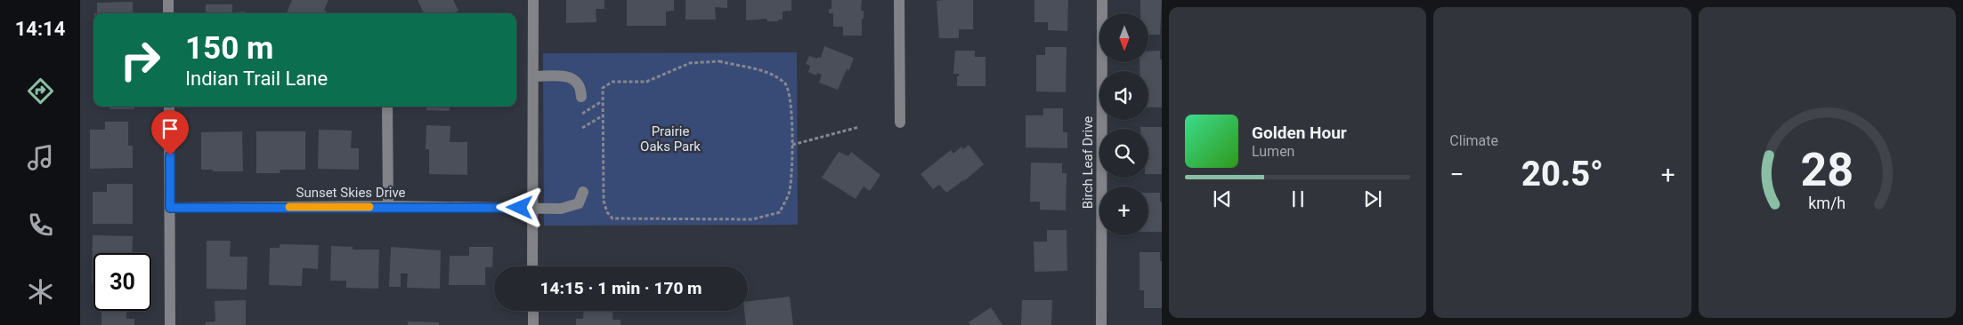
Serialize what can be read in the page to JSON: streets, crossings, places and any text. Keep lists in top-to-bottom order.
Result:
{
  "streets": {
    "street": ["Birch Leaf Drive", "Sunset Skies Drive"]
  },
  "parks": ["Prairie Oaks Park"],
  "north": "bottom",
  "page": {
    "tabs": "14:14",
    "tile": "Climate",
    "map_buttons": "+",
    "turn": ["150 m", "Indian Trail Lane"],
    "song": ["Golden Hour", "Lumen"],
    "heat": ["−", "20.5°", "+"],
    "limit": "30",
    "trip": "14:15 · 1 min · 170 m",
    "gauge": ["28", "km/h"]
  }
}
